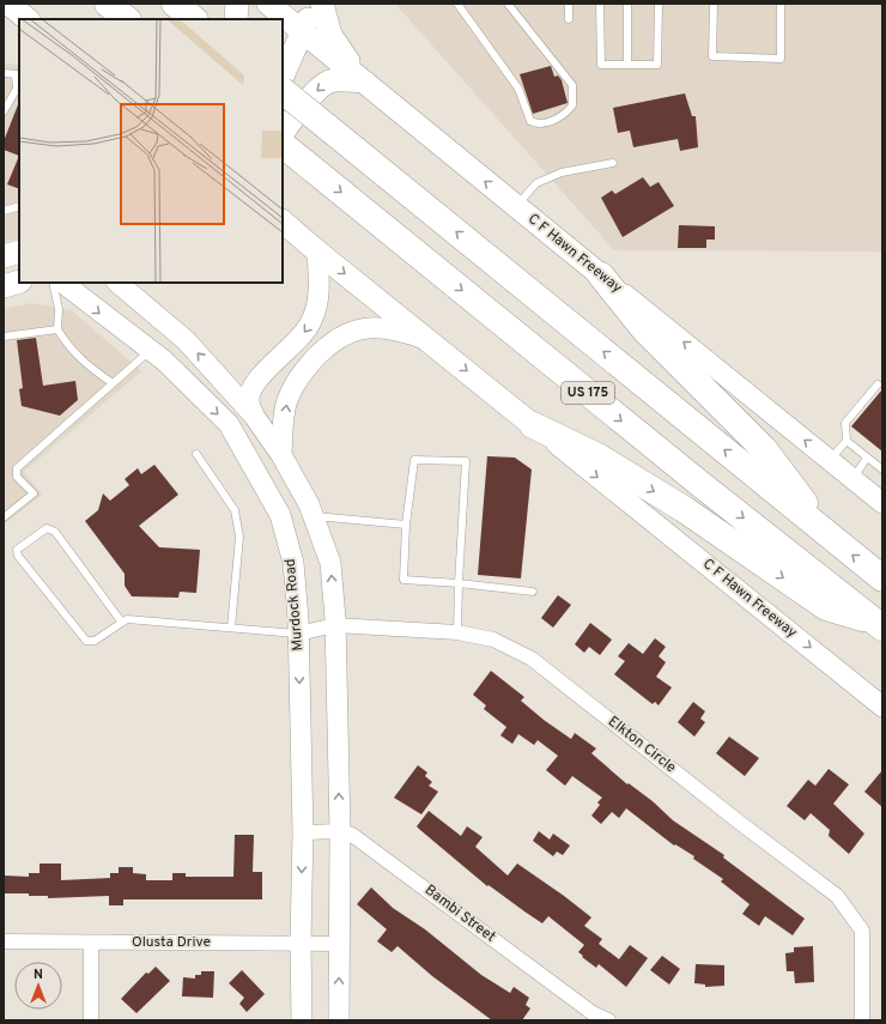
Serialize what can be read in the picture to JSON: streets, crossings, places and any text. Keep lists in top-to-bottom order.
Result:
{
  "streets": {
    "highway": ["US 175"],
    "main road": ["C F Hawn Freeway", "Murdock Road"],
    "street": ["Elkton Circle", "Bambi Street", "Olusta Drive"]
  },
  "crossings": [
    ["Murdock Road", "Elkton Circle"],
    ["Murdock Road", "Bambi Street"],
    ["Murdock Road", "Olusta Drive"]
  ],
  "north": "top"
}
